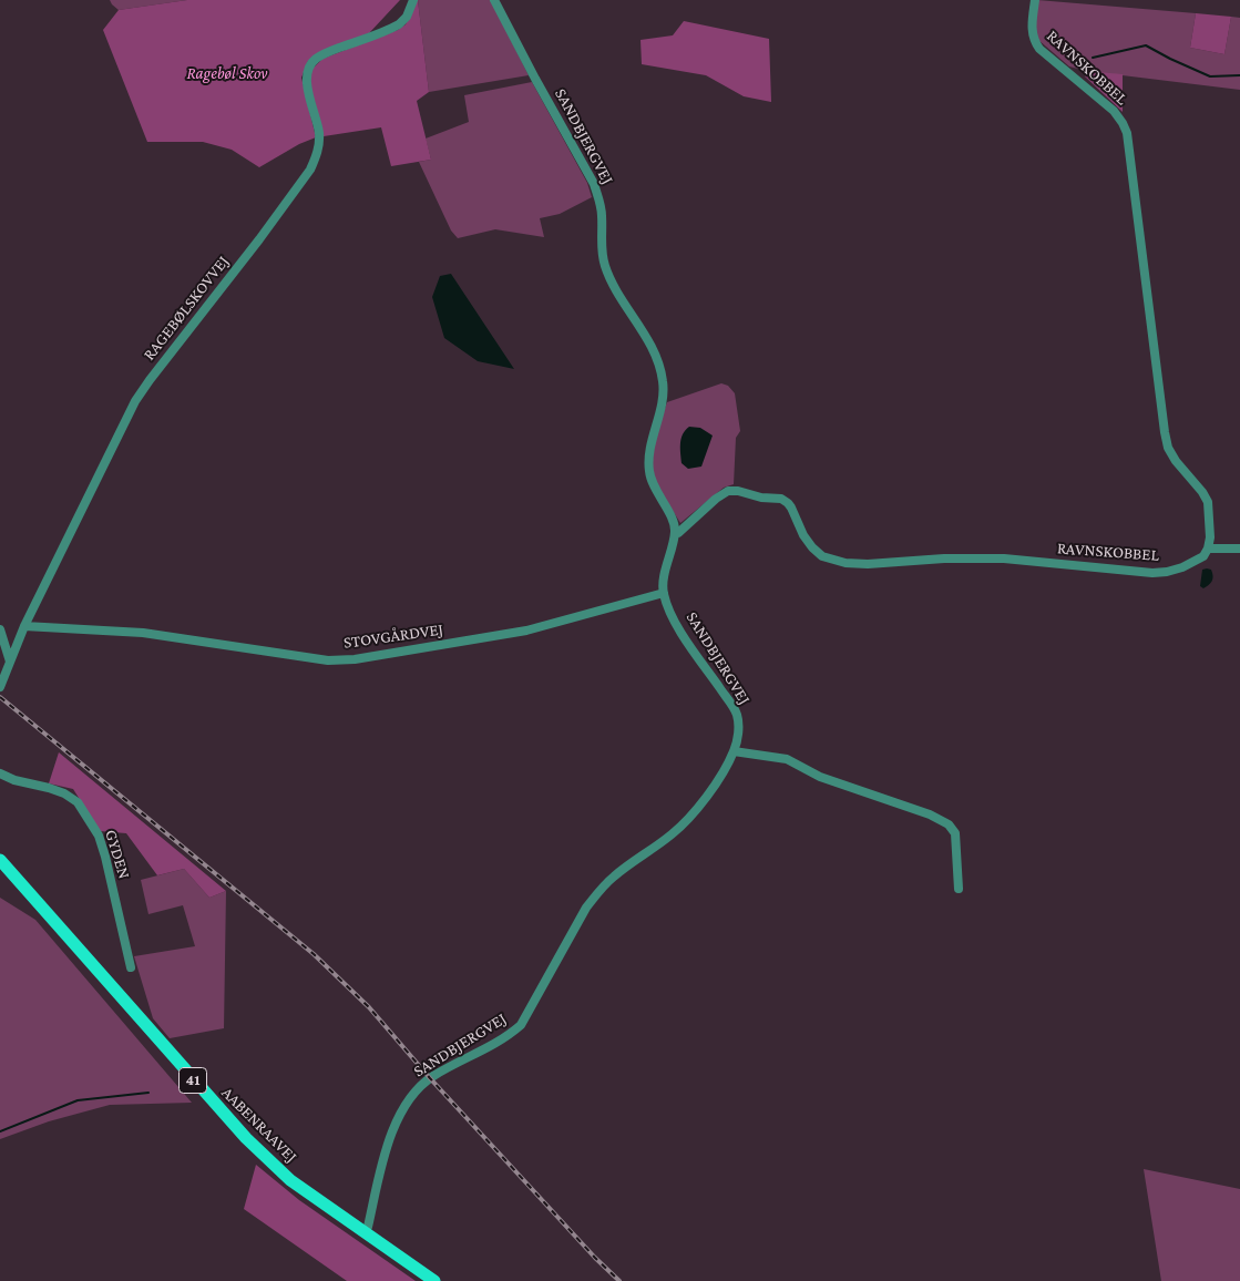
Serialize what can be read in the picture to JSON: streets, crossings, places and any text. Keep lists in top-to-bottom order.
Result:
{
  "streets": {
    "main road": ["41", "AABENRAAVEJ"],
    "street": [
      "RAVNSKOBBEL",
      "SANDBJERGVEJ",
      "RAGEBØLSKOVVEJ",
      "STOVGÅRDVEJ",
      "GYDEN"
    ]
  },
  "crossings": [
    ["RAVNSKOBBEL", "SANDBJERGVEJ"],
    ["SANDBJERGVEJ", "STOVGÅRDVEJ"],
    ["SANDBJERGVEJ", "AABENRAAVEJ"],
    ["RAGEBØLSKOVVEJ", "STOVGÅRDVEJ"]
  ],
  "parks": ["Ragebøl Skov"]
}
